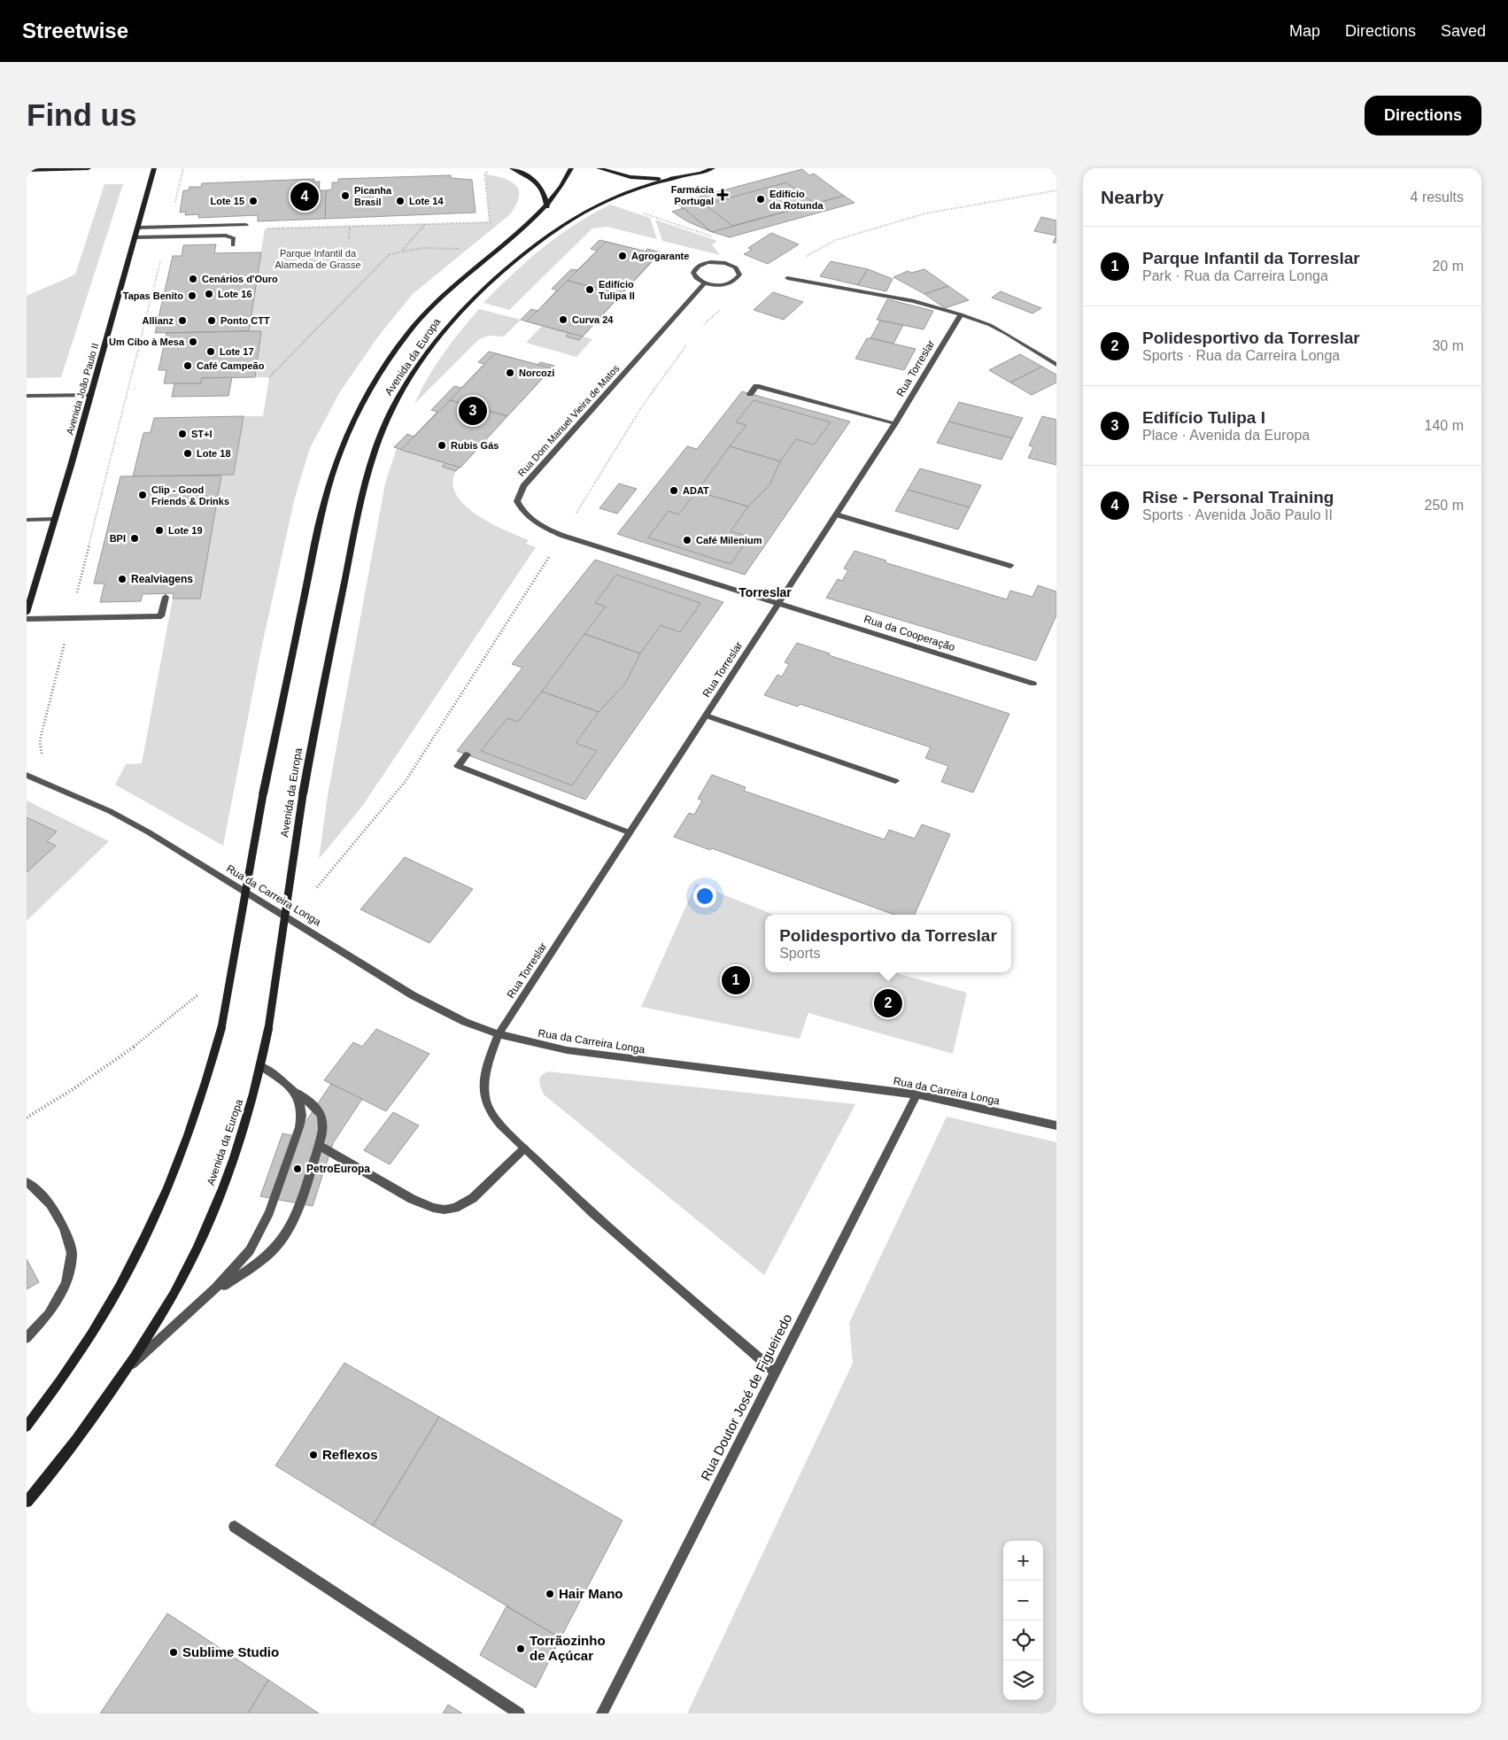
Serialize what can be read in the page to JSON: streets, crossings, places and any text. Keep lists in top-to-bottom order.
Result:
{
  "streets": {
    "main road": ["Avenida da Europa", "Avenida João Paulo II"],
    "street": [
      "Rua Torreslar",
      "Rua Dom Manuel Vieira de Matos",
      "Rua da Cooperação",
      "Rua da Carreira Longa",
      "Rua Doutor José de Figueiredo"
    ]
  },
  "crossings": [
    ["Rua Torreslar", "Rua Dom Manuel Vieira de Matos"],
    ["Rua Torreslar", "Rua da Cooperação"],
    ["Rua Torreslar", "Rua da Carreira Longa"],
    ["Rua Torreslar", "Rua Doutor José de Figueiredo"],
    ["Rua Dom Manuel Vieira de Matos", "Rua da Cooperação"],
    ["Rua da Carreira Longa", "Rua Doutor José de Figueiredo"]
  ],
  "districts": ["Torreslar"],
  "parks": ["Parque Infantil da Alameda de Grasse"],
  "places": {
    "health": ["Farmácia Portugal"],
    "other": [
      "Picanha Brasil",
      "Edifício da Rotunda",
      "Lote 15",
      "Lote 14",
      "Agrogarante",
      "Cenários d'Ouro",
      "Edifício Tulipa II",
      "Lote 16",
      "Tapas Benito",
      "Curva 24",
      "Allianz",
      "Ponto CTT",
      "Um Cibo à Mesa",
      "Lote 17",
      "Café Campeão",
      "Norcozi",
      "ST+I",
      "Rubis Gás",
      "Lote 18",
      "ADAT",
      "Clip - Good Friends & Drinks",
      "Lote 19",
      "BPI",
      "Café Milenium",
      "Realviagens",
      "PetroEuropa",
      "Reflexos",
      "Hair Mano",
      "Torrãozinho de Açúcar",
      "Sublime Studio"
    ]
  },
  "page": {
    "header": "Streetwise",
    "nav": ["Map", "Directions", "Saved"],
    "buttons": "Directions",
    "title": "Find us",
    "heading": ["Nearby", "4 results"],
    "pins": [
      "4",
      "3",
      "1",
      "2"
    ],
    "list": [
      {
        "mark": "1",
        "name": "Parque Infantil da Torreslar",
        "note": "Park · Rua da Carreira Longa",
        "value": "20 m"
      },
      {
        "mark": "2",
        "name": "Polidesportivo da Torreslar",
        "note": "Sports · Rua da Carreira Longa",
        "value": "30 m"
      },
      {
        "mark": "3",
        "name": "Edifício Tulipa I",
        "note": "Place · Avenida da Europa",
        "value": "140 m"
      },
      {
        "mark": "4",
        "name": "Rise - Personal Training",
        "note": "Sports · Avenida João Paulo II",
        "value": "250 m"
      }
    ],
    "popup": ["Polidesportivo da Torreslar", "Sports"],
    "map_buttons": ["+", "−"]
  }
}
